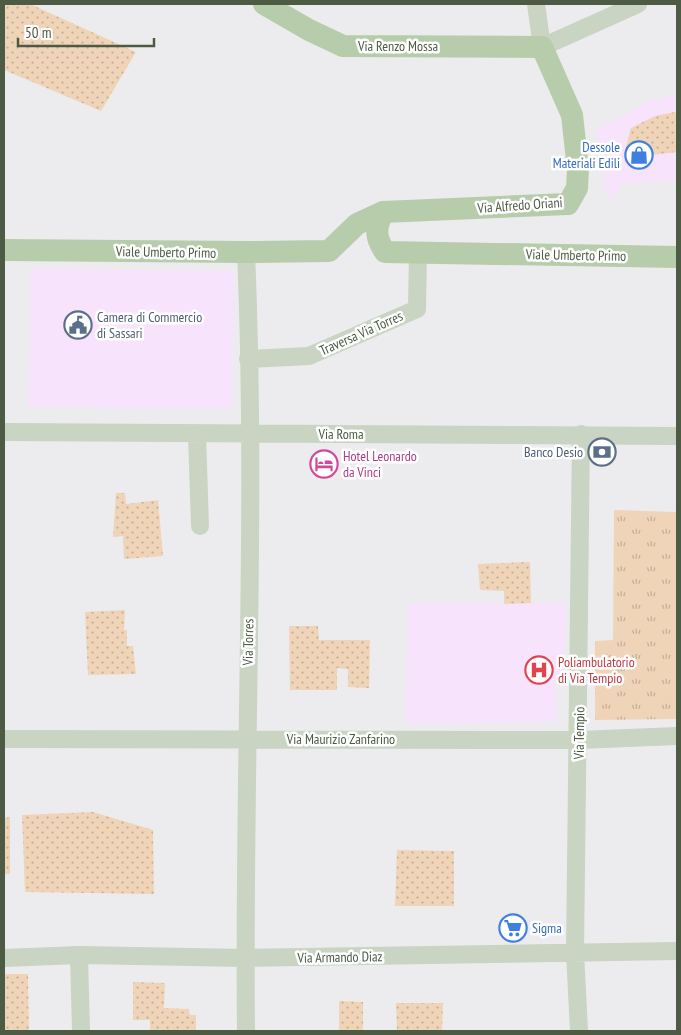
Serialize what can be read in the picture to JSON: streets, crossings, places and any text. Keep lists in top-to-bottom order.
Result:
{
  "streets": {
    "main road": ["Via Renzo Mossa", "Via Alfredo Oriani", "Viale Umberto Primo"],
    "street": [
      "Traversa Via Torres",
      "Via Roma",
      "Via Torres",
      "Via Tempio",
      "Via Maurizio Zanfarino",
      "Via Armando Diaz"
    ]
  },
  "crossings": [
    ["Via Renzo Mossa", "Via Alfredo Oriani"],
    ["Via Alfredo Oriani", "Viale Umberto Primo"],
    ["Viale Umberto Primo", "Traversa Via Torres"],
    ["Viale Umberto Primo", "Via Torres"],
    ["Traversa Via Torres", "Via Torres"],
    ["Via Roma", "Via Torres"],
    ["Via Roma", "Via Tempio"],
    ["Via Torres", "Via Maurizio Zanfarino"],
    ["Via Torres", "Via Armando Diaz"],
    ["Via Tempio", "Via Maurizio Zanfarino"],
    ["Via Tempio", "Via Armando Diaz"]
  ],
  "places": {
    "shop": ["Dessole Materiali Edili"],
    "public building": ["Camera di Commercio di Sassari"],
    "bank": ["Banco Desio"],
    "hotel": ["Hotel Leonardo da Vinci"],
    "hospital": ["Poliambulatorio di Via Tempio"],
    "supermarket": ["Sigma"]
  },
  "scale_bar": "50 m"
}
